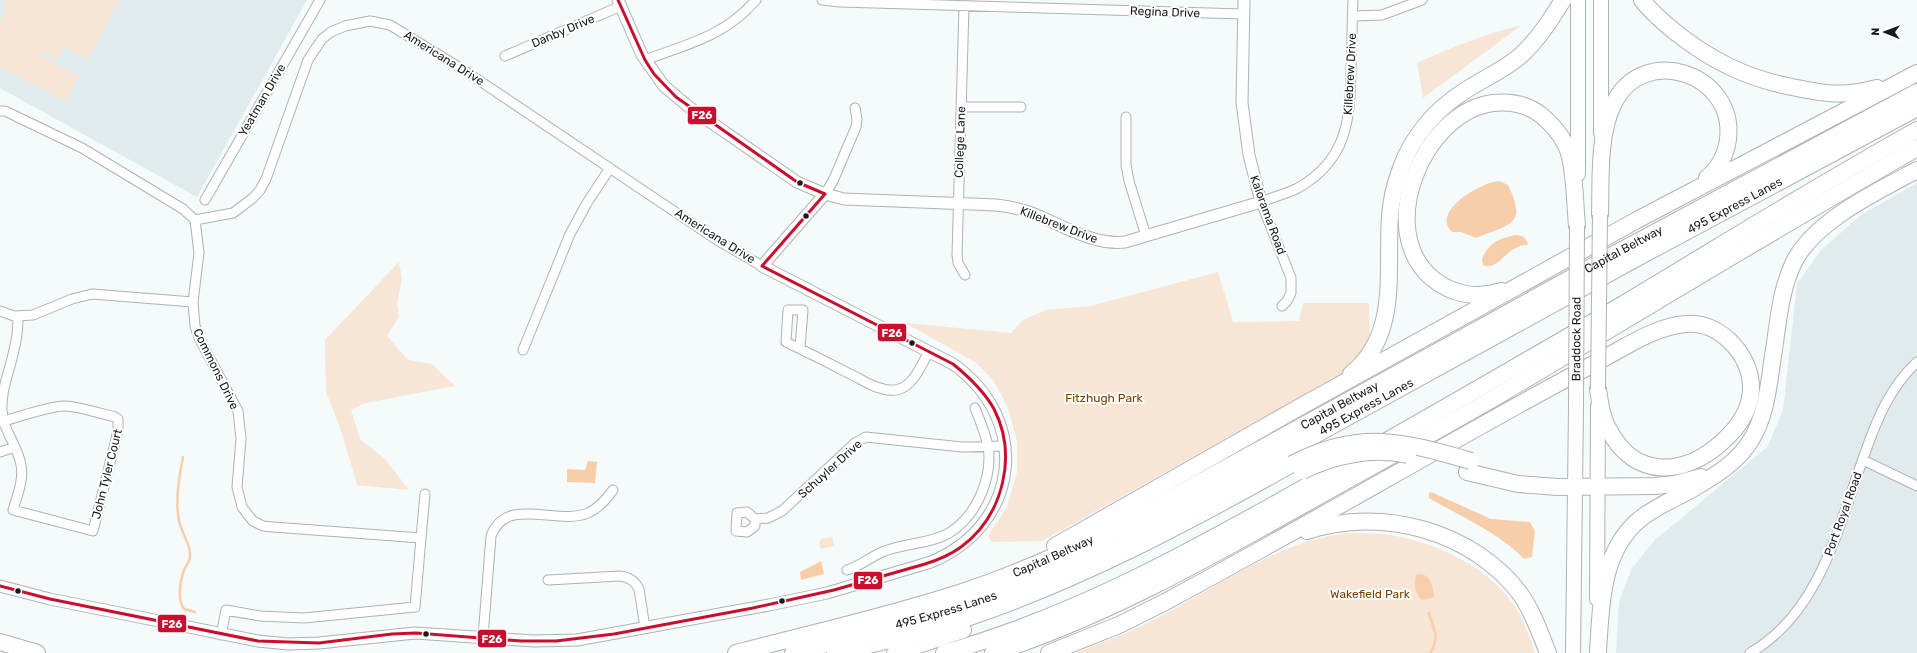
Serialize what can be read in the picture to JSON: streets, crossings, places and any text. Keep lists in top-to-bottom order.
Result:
{
  "streets": {
    "highway": ["495 Express Lanes", "Capital Beltway"],
    "main road": ["Braddock Road"],
    "street": [
      "Regina Drive",
      "Danby Drive",
      "Americana Drive",
      "Killebrew Drive",
      "Yeatman Drive",
      "College Lane",
      "Kalorama Road",
      "Commons Drive",
      "Schuyler Drive",
      "John Tyler Court",
      "Port Royal Road"
    ]
  },
  "crossings": [
    ["Regina Drive", "College Lane"],
    ["Regina Drive", "Kalorama Road"],
    ["Danby Drive", "Killebrew Drive"],
    ["Americana Drive", "Commons Drive"],
    ["Americana Drive", "Schuyler Drive"],
    ["Killebrew Drive", "College Lane"],
    ["Killebrew Drive", "Kalorama Road"]
  ],
  "parks": ["Fitzhugh Park", "Wakefield Park"],
  "lines": ["transit line F26"],
  "north": "left"
}
